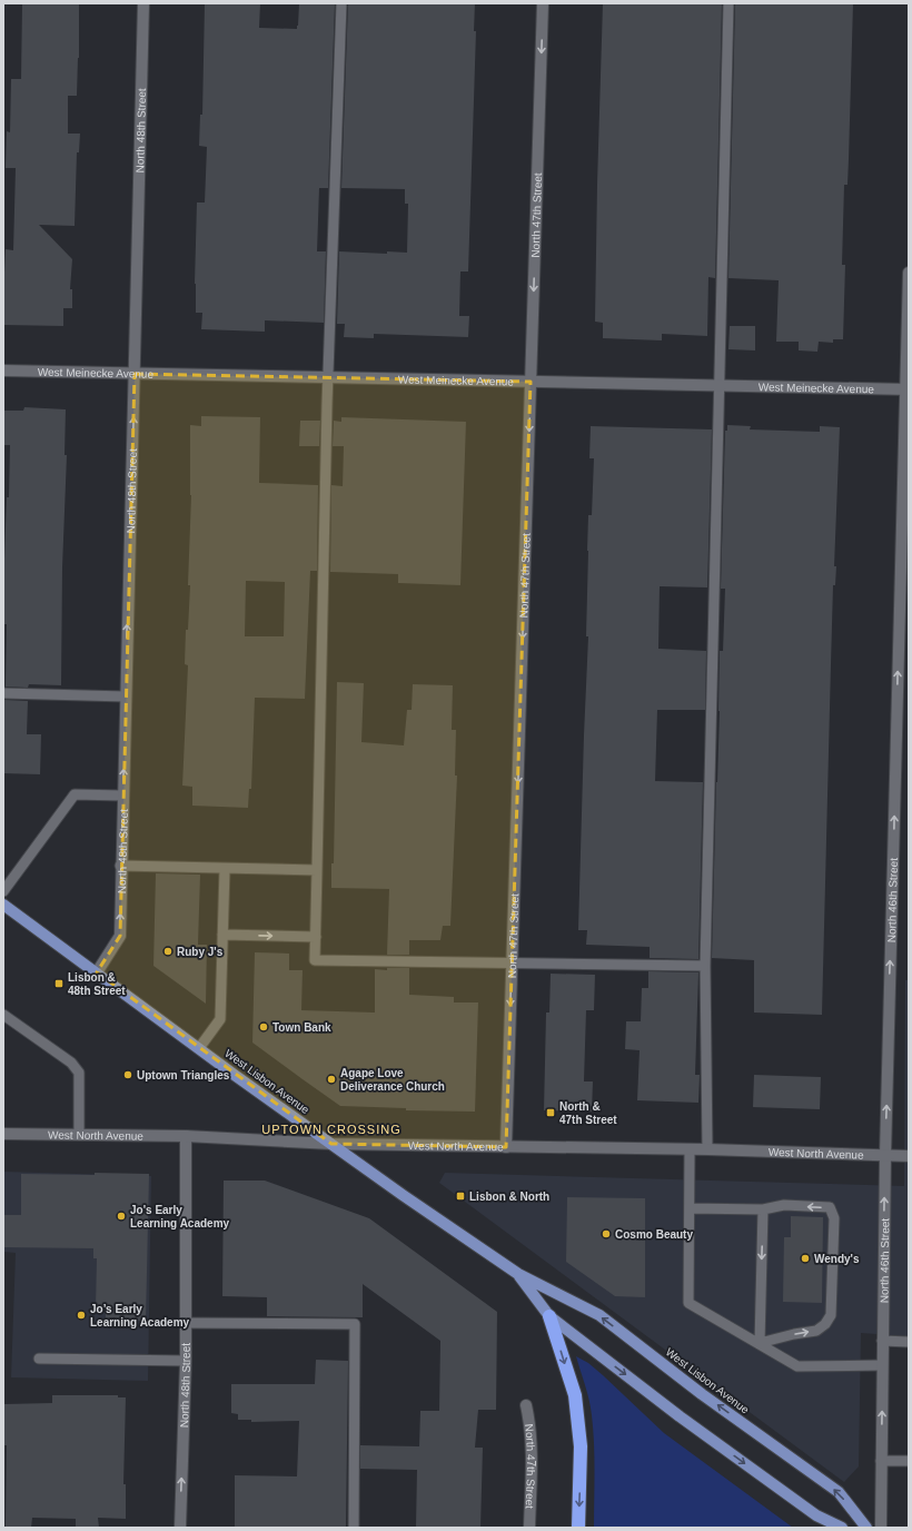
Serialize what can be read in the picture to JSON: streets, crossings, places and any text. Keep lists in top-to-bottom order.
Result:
{
  "streets": {
    "main road": ["West Lisbon Avenue"],
    "street": [
      "North 48th Street",
      "North 47th Street",
      "West Meinecke Avenue",
      "North 46th Street",
      "West North Avenue"
    ]
  },
  "crossings": [
    ["North 48th Street", "West Meinecke Avenue"],
    ["North 48th Street", "West Lisbon Avenue"],
    ["North 48th Street", "West North Avenue"],
    ["North 47th Street", "West Meinecke Avenue"],
    ["North 47th Street", "West North Avenue"],
    ["West Meinecke Avenue", "North 46th Street"],
    ["North 46th Street", "West North Avenue"],
    ["West Lisbon Avenue", "West North Avenue"]
  ],
  "one_way": ["North 48th Street", "North 47th Street", "North 46th Street"],
  "districts": ["UPTOWN CROSSING"],
  "places": {
    "other": [
      "Ruby J's",
      "Town Bank",
      "Uptown Triangles",
      "Agape Love Deliverance Church",
      "Jo's Early Learning Academy",
      "Cosmo Beauty",
      "Wendy's",
      "Jo’s Early Learning Academy"
    ],
    "transit": ["Lisbon & 48th Street", "North & 47th Street", "Lisbon & North"]
  }
}
